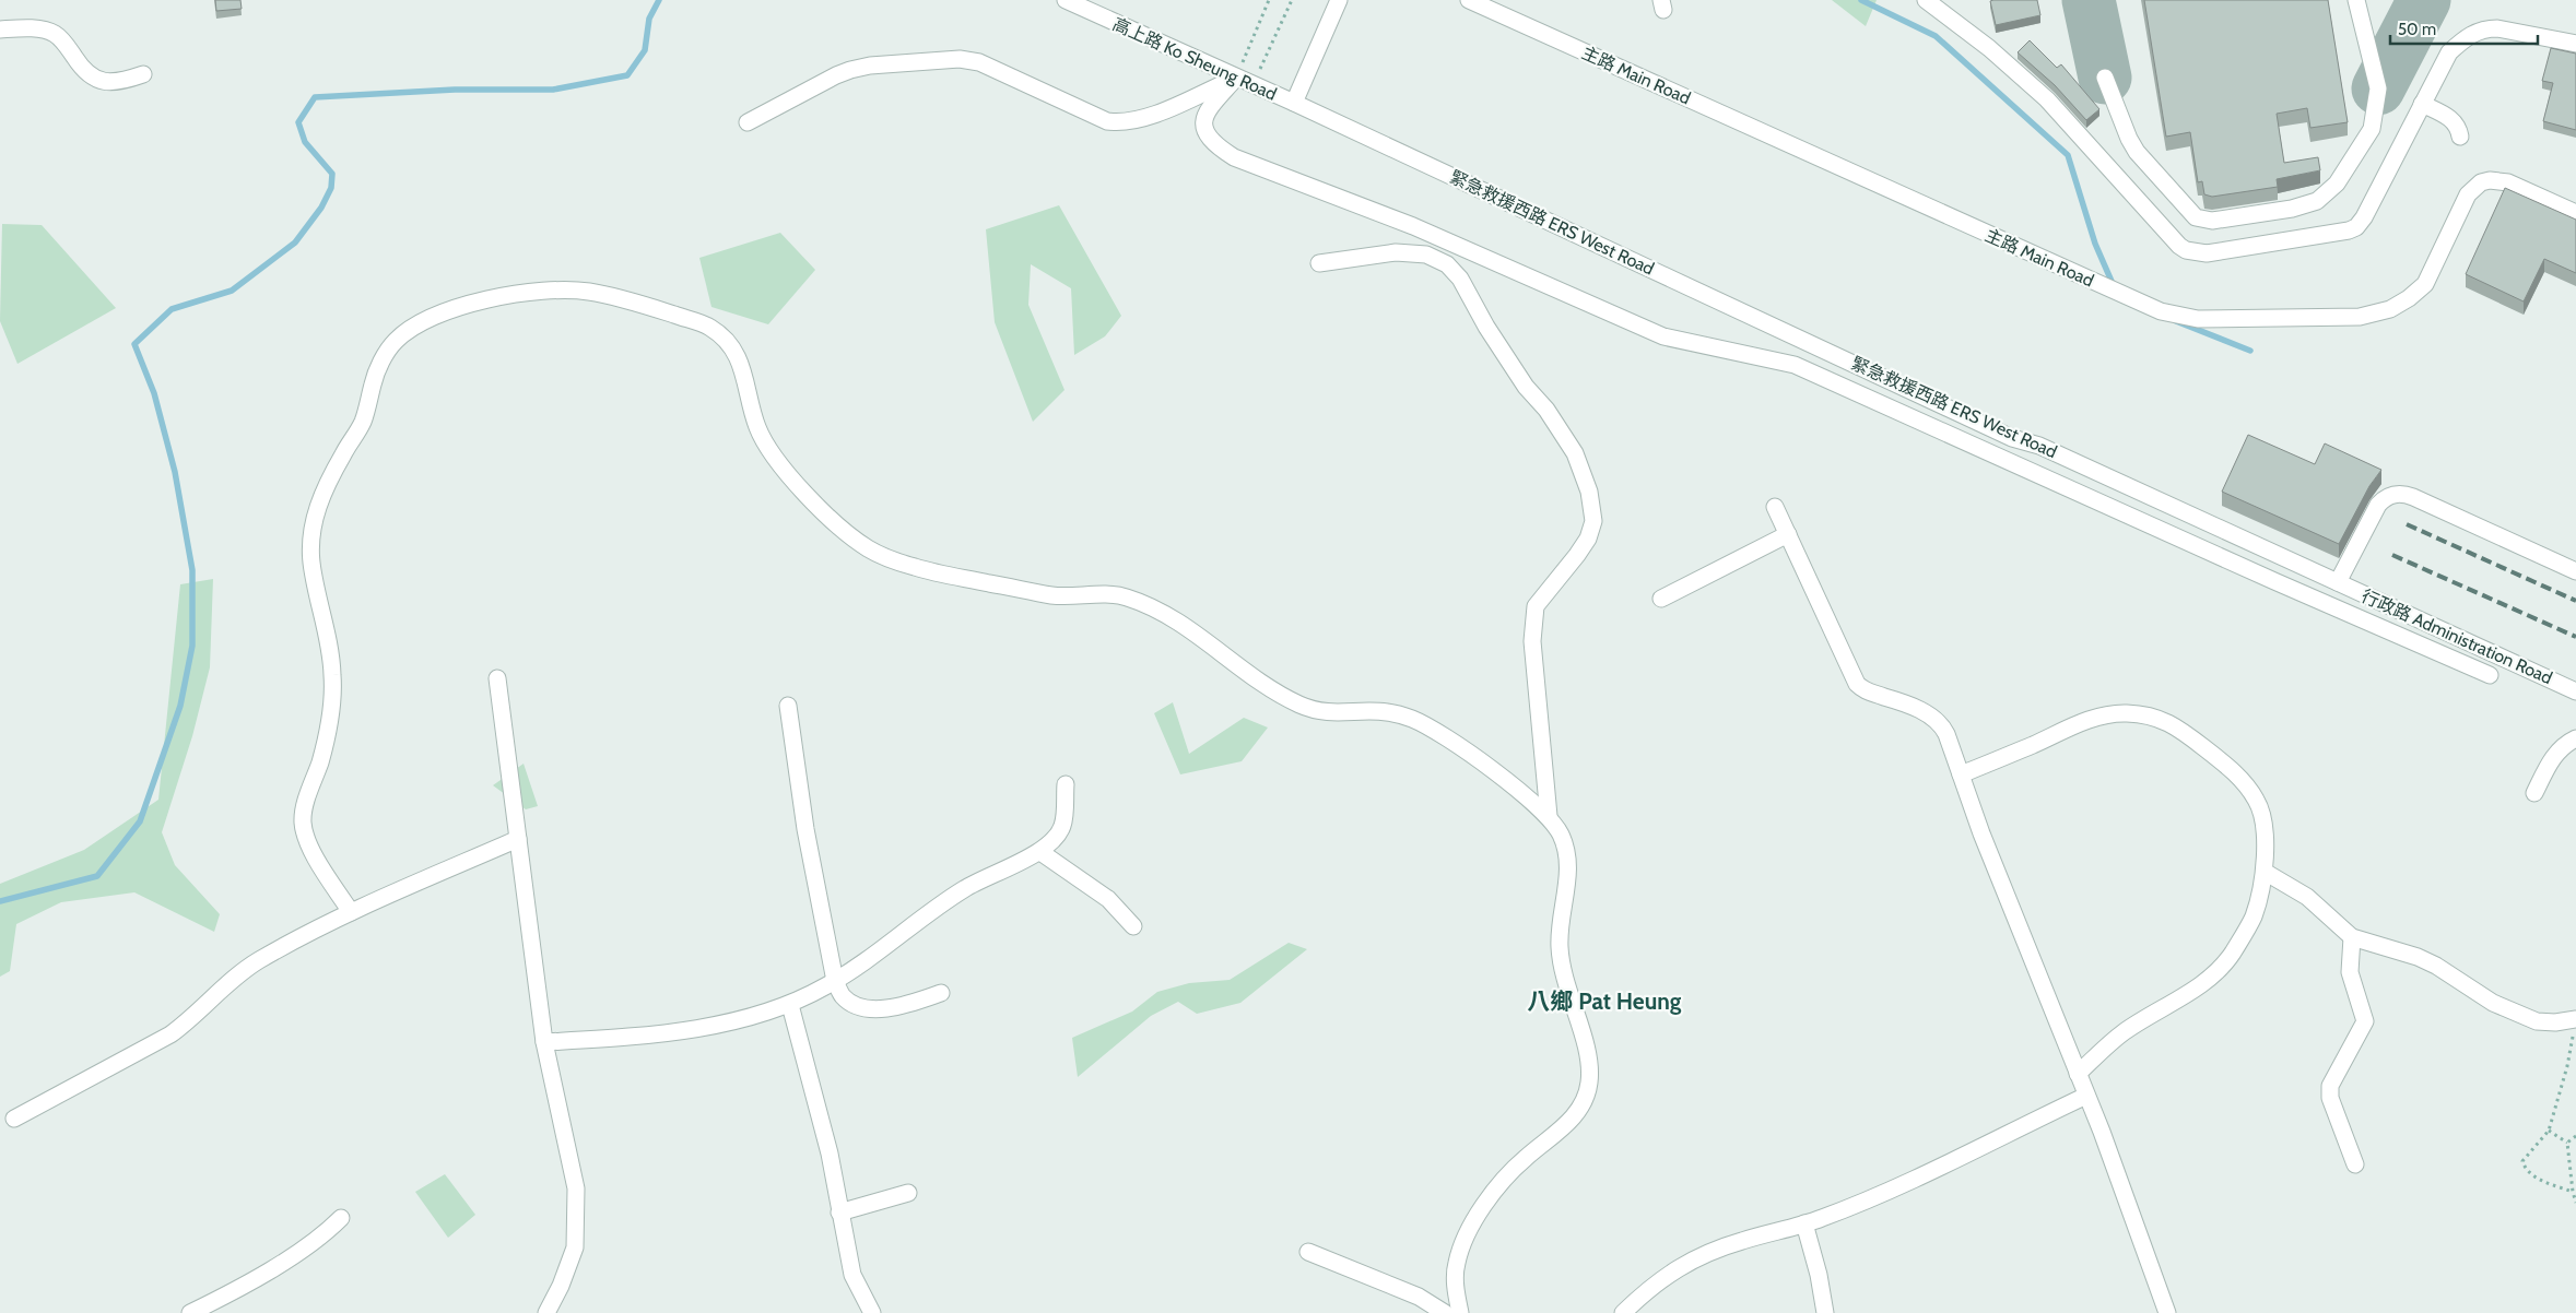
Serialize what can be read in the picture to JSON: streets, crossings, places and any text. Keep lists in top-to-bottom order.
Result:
{
  "streets": {
    "street": [
      "高上路 Ko Sheung Road",
      "主路 Main Road",
      "緊急救援西路 ERS West Road",
      "行政路 Administration Road"
    ]
  },
  "crossings": [
    ["高上路 Ko Sheung Road", "緊急救援西路 ERS West Road"],
    ["緊急救援西路 ERS West Road", "行政路 Administration Road"]
  ],
  "districts": ["八鄉 Pat Heung"],
  "scale_bar": "50 m"
}
